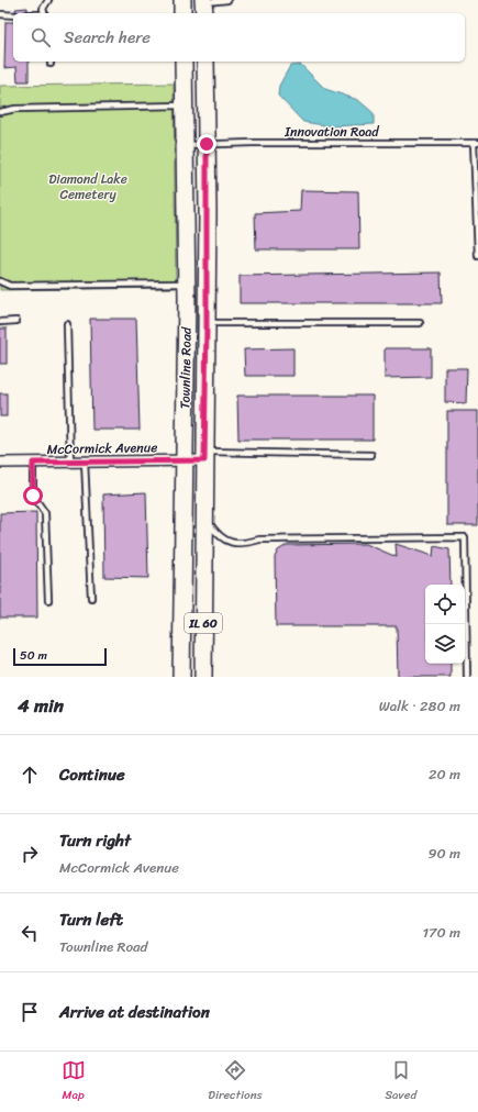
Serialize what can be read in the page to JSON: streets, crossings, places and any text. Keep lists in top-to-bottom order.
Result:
{
  "streets": {
    "main road": ["Townline Road", "IL 60"],
    "street": ["McCormick Avenue"],
    "lane": ["Innovation Road"]
  },
  "crossings": [
    ["Innovation Road", "Townline Road"],
    ["Townline Road", "McCormick Avenue"]
  ],
  "parks": ["Diamond Lake Cemetery"],
  "scale_bar": "50 m",
  "page": {
    "search": "Search here",
    "scale": "50 m",
    "heading": ["4 min", "Walk · 280 m"],
    "list": [
      ["Continue", "20 m"],
      ["Turn right", "McCormick Avenue", "90 m"],
      ["Turn left", "Townline Road", "170 m"],
      "Arrive at destination"
    ],
    "nav": ["Map", "Directions", "Saved"]
  }
}
